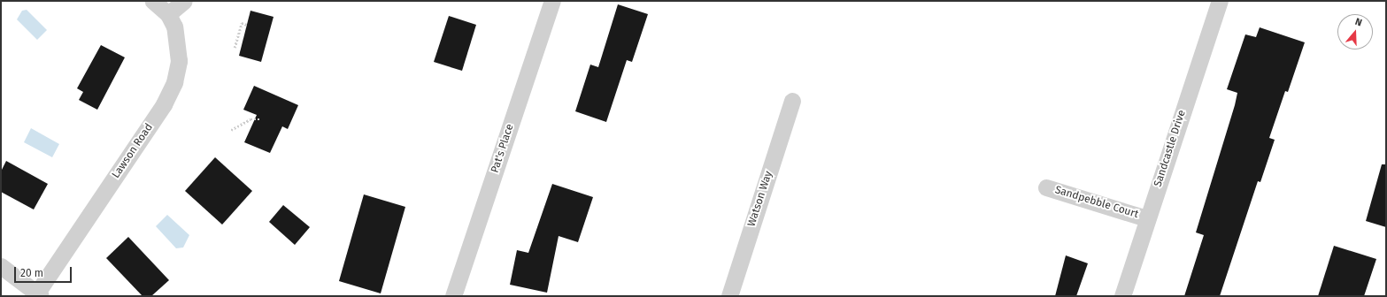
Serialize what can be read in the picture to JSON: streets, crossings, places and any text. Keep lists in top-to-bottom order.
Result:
{
  "streets": {
    "street": [
      "Pat's Place",
      "Sandcastle Drive",
      "Lawson Road",
      "Watson Way",
      "Sandpebble Court"
    ]
  },
  "crossings": [
    ["Sandcastle Drive", "Sandpebble Court"]
  ],
  "scale_bar": "20 m",
  "north": "top"
}
